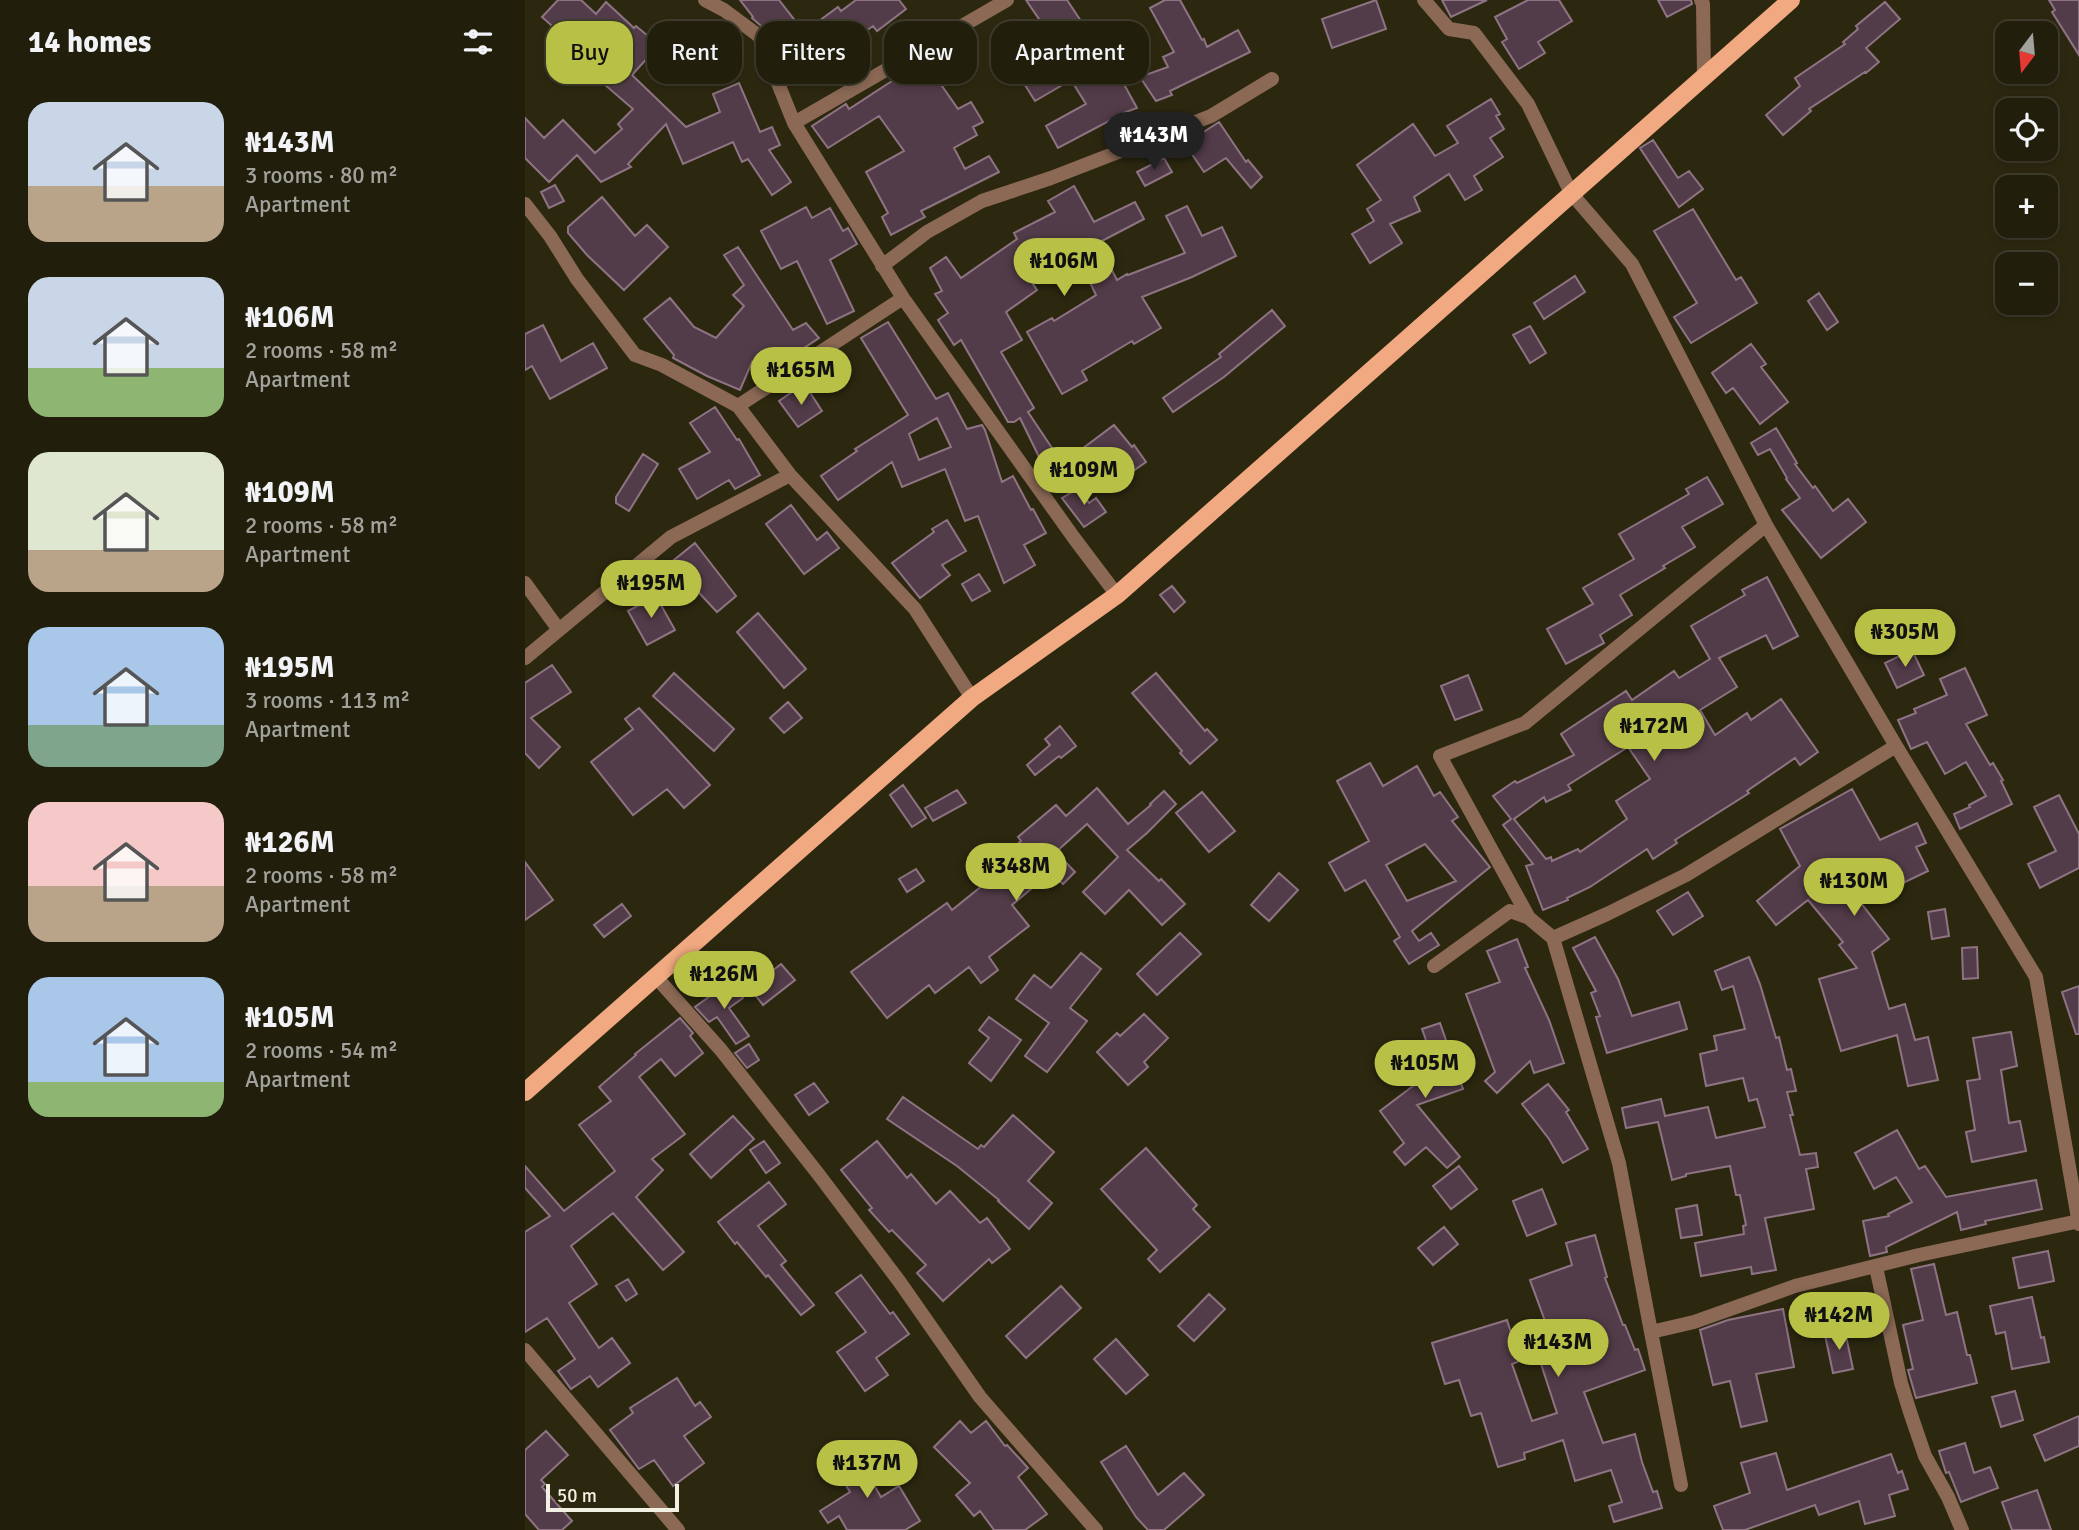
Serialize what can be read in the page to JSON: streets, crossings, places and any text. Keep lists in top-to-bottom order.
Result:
{
  "scale_bar": "50 m",
  "north": "bottom",
  "page": {
    "heading": "14 homes",
    "map_buttons": ["+", "−"],
    "chip": [
      "Buy",
      "Rent",
      "Filters",
      "New",
      "Apartment"
    ],
    "list": [
      {
        "name": "₦143M",
        "note": "3 rooms · 80 m² · Apartment"
      },
      {
        "name": "₦106M",
        "note": "2 rooms · 58 m² · Apartment"
      },
      {
        "name": "₦109M",
        "note": "2 rooms · 58 m² · Apartment"
      },
      {
        "name": "₦195M",
        "note": "3 rooms · 113 m² · Apartment"
      },
      {
        "name": "₦126M",
        "note": "2 rooms · 58 m² · Apartment"
      },
      {
        "name": "₦105M",
        "note": "2 rooms · 54 m² · Apartment"
      }
    ],
    "price": [
      "₦143M",
      "₦106M",
      "₦165M",
      "₦109M",
      "₦195M",
      "₦305M",
      "₦172M",
      "₦348M",
      "₦130M",
      "₦126M",
      "₦105M",
      "₦142M",
      "₦143M",
      "₦137M"
    ],
    "scale": "50 m"
  }
}
